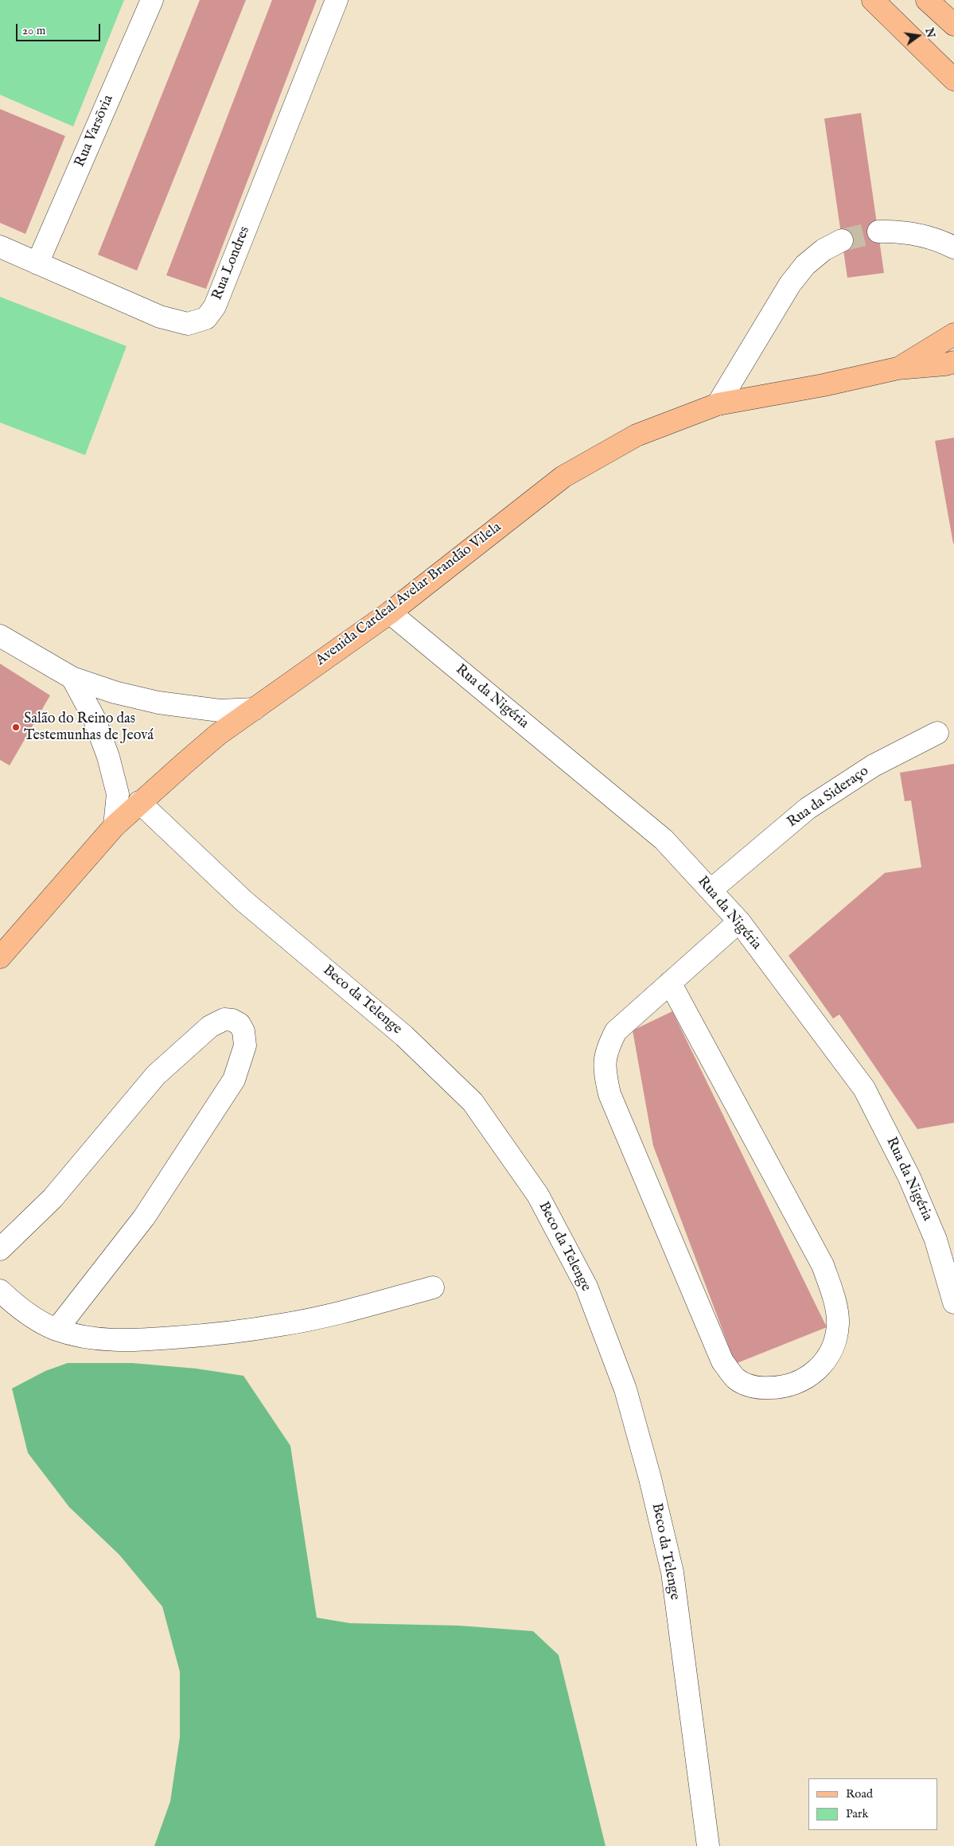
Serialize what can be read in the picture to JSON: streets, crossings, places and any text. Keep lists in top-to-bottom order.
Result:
{
  "streets": {
    "main road": ["Avenida Cardeal Avelar Brandão Vilela"],
    "street": [
      "Rua Varsōvia",
      "Rua Londres",
      "Rua da Nigéria",
      "Rua da Sideraço",
      "Beco da Telenge"
    ]
  },
  "crossings": [
    ["Rua Varsōvia", "Rua Londres"],
    ["Avenida Cardeal Avelar Brandão Vilela", "Rua da Nigéria"],
    ["Avenida Cardeal Avelar Brandão Vilela", "Beco da Telenge"],
    ["Rua da Nigéria", "Rua da Sideraço"]
  ],
  "places": ["Salão do Reino das Testemunhas de Jeová"],
  "legend": ["Road", "Park"],
  "scale_bar": "20 m",
  "north": "right"
}
